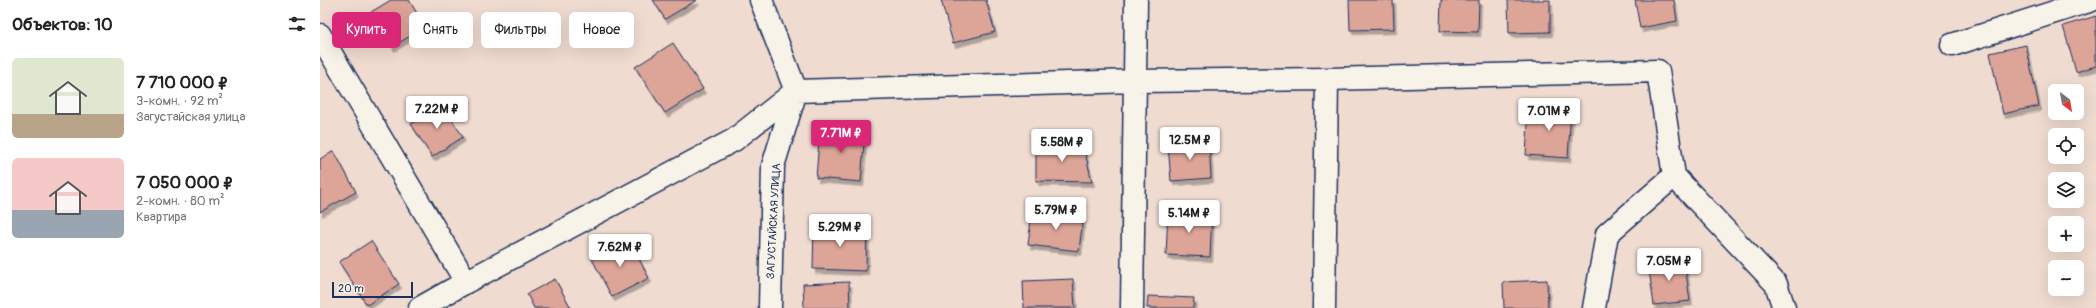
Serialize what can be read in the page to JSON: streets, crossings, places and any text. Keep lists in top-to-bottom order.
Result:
{
  "streets": {
    "street": ["ЗАГУСТАЙСКАЯ УЛИЦА"]
  },
  "scale_bar": "20 m",
  "north": "bottom right",
  "page": {
    "heading": "Объектов: 10",
    "chip": [
      "Купить",
      "Снять",
      "Фильтры",
      "Новое"
    ],
    "list": [
      {
        "name": "7 710 000 ₽",
        "note": "3-комн. · 92 m² · Загустайская улица"
      },
      {
        "name": "7 050 000 ₽",
        "note": "2-комн. · 80 m² · Квартира"
      }
    ],
    "map_buttons": ["+", "−"],
    "price": [
      "7.22M ₽",
      "7.01M ₽",
      "7.71M ₽",
      "12.5M ₽",
      "5.58M ₽",
      "5.79M ₽",
      "5.14M ₽",
      "5.29M ₽",
      "7.62M ₽",
      "7.05M ₽"
    ],
    "scale": "20 m"
  }
}
